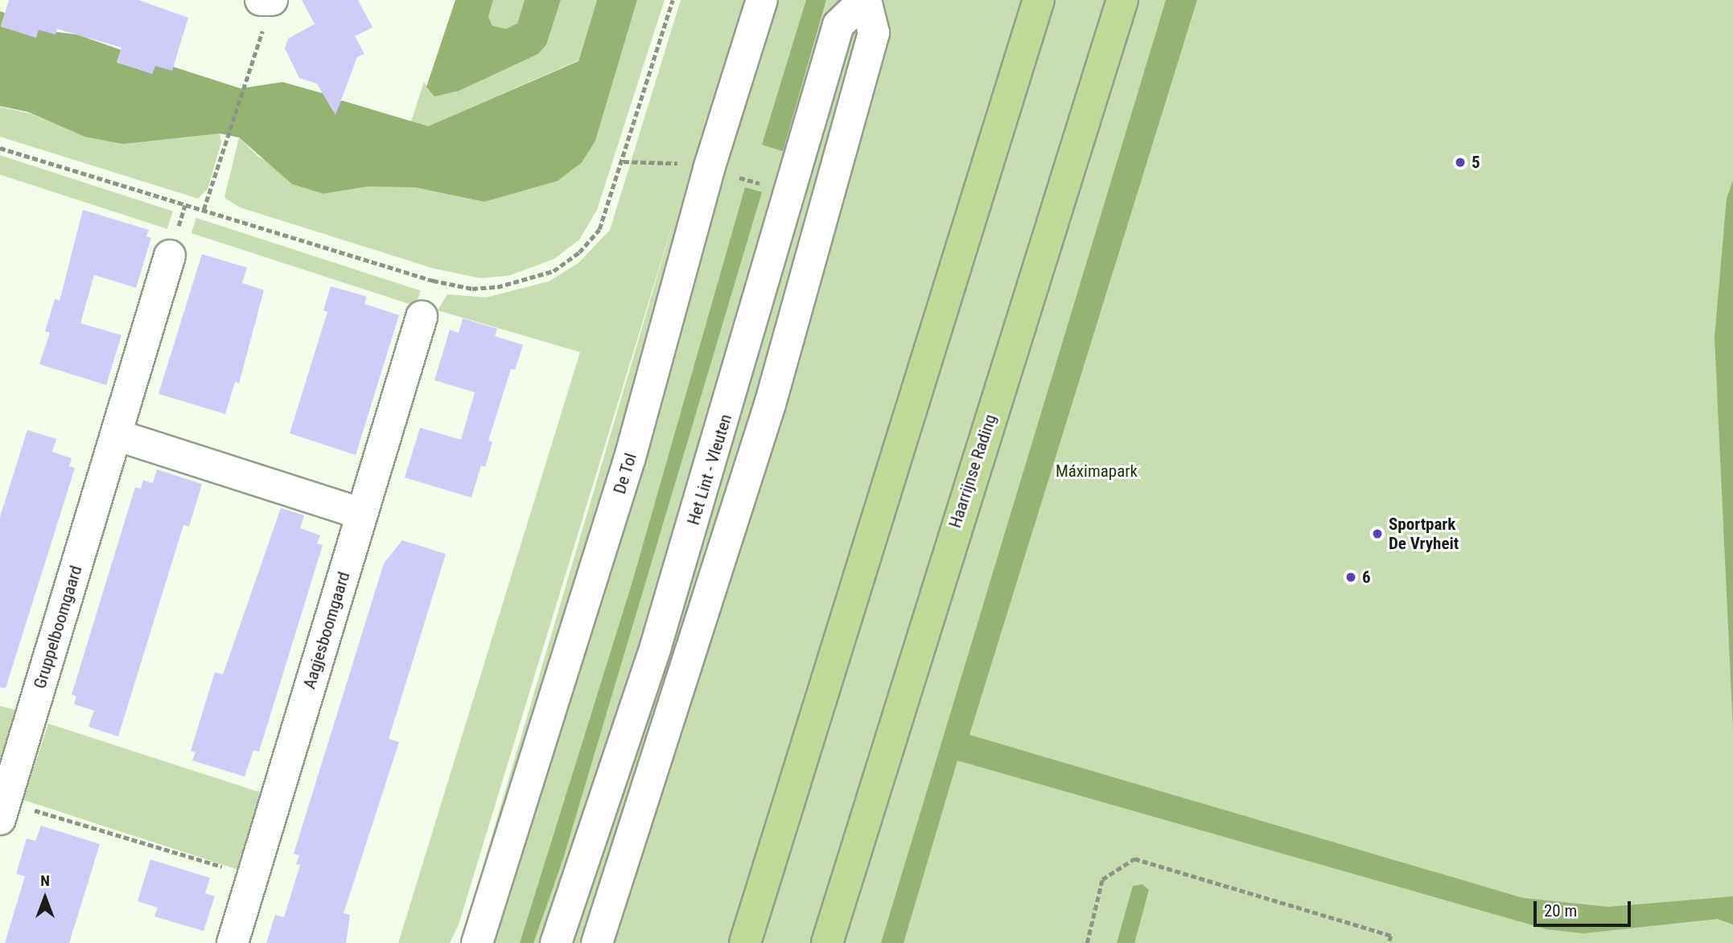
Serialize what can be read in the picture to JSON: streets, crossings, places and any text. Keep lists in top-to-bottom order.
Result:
{
  "streets": {
    "main road": ["Haarrijnse Rading"],
    "street": [
      "Het Lint - Vleuten",
      "De Tol",
      "Gruppelboomgaard",
      "Aagjesboomgaard"
    ]
  },
  "parks": ["Máximapark"],
  "places": ["5", "Sportpark De Vryheit", "6"],
  "scale_bar": "20 m",
  "north": "top"
}
